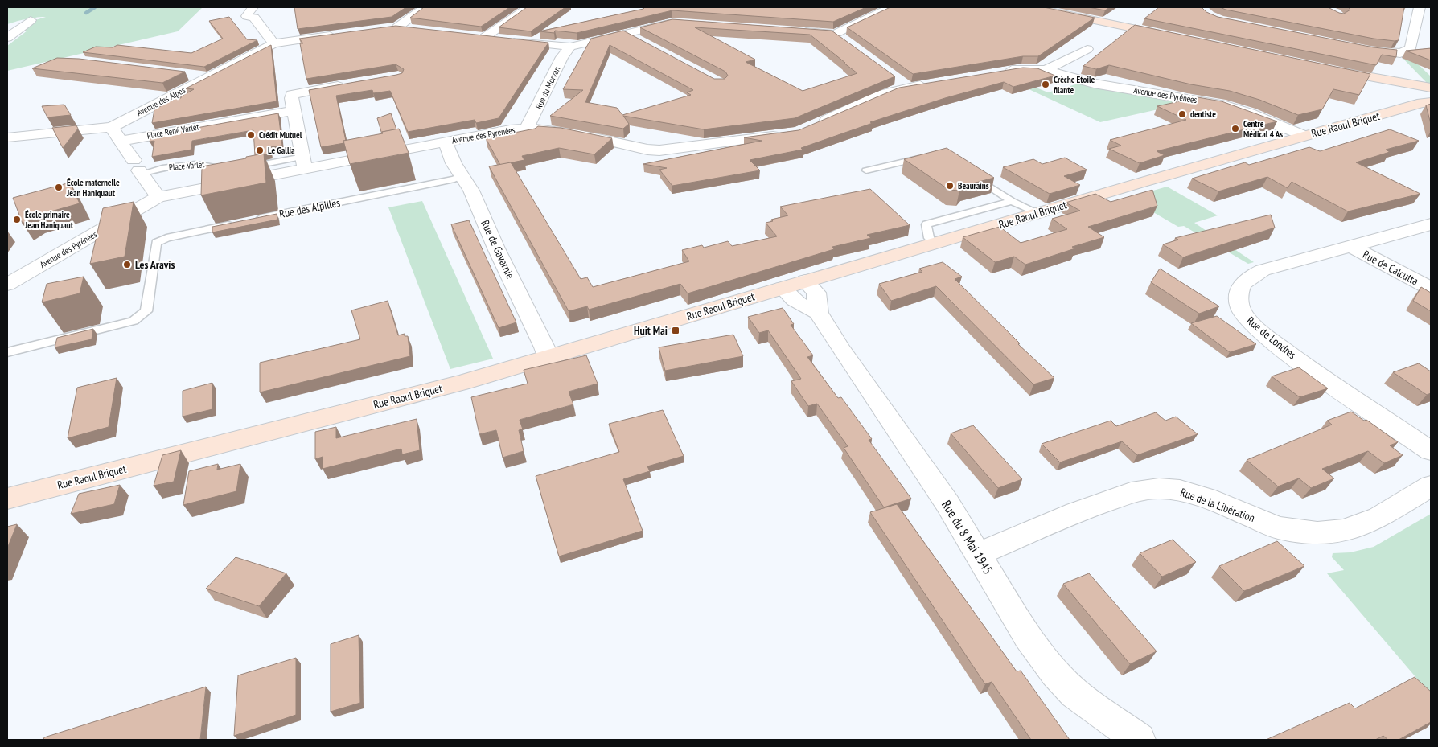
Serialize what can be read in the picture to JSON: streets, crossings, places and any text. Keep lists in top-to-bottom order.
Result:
{
  "streets": {
    "main road": ["Rue Raoul Briquet"],
    "street": [
      "Rue du Morvan",
      "Avenue des Pyrénées",
      "Avenue des Alpes",
      "Place René Varlet",
      "Rue de Gavarnie",
      "Rue de Calcutta",
      "Rue de Londres",
      "Rue de la Libération",
      "Rue du 8 Mai 1945"
    ],
    "lane": ["Place Varlet", "Rue des Alpilles"]
  },
  "crossings": [
    ["Rue du Morvan", "Avenue des Pyrénées"],
    ["Avenue des Pyrénées", "Rue Raoul Briquet"],
    ["Avenue des Pyrénées", "Place Varlet"],
    ["Avenue des Pyrénées", "Rue de Gavarnie"],
    ["Rue Raoul Briquet", "Rue de Gavarnie"],
    ["Rue des Alpilles", "Rue de Gavarnie"],
    ["Rue de Calcutta", "Rue de Londres"],
    ["Rue de la Libération", "Rue du 8 Mai 1945"]
  ],
  "places": {
    "other": [
      "Crèche Etoile filante",
      "dentiste",
      "Centre Médical 4 As",
      "Crédit Mutuel",
      "Le Gallia",
      "Beaurains",
      "École maternelle Jean Haniquaut",
      "École primaire Jean Haniquaut",
      "Les Aravis"
    ],
    "transit": ["Huit Mai"]
  }
}
